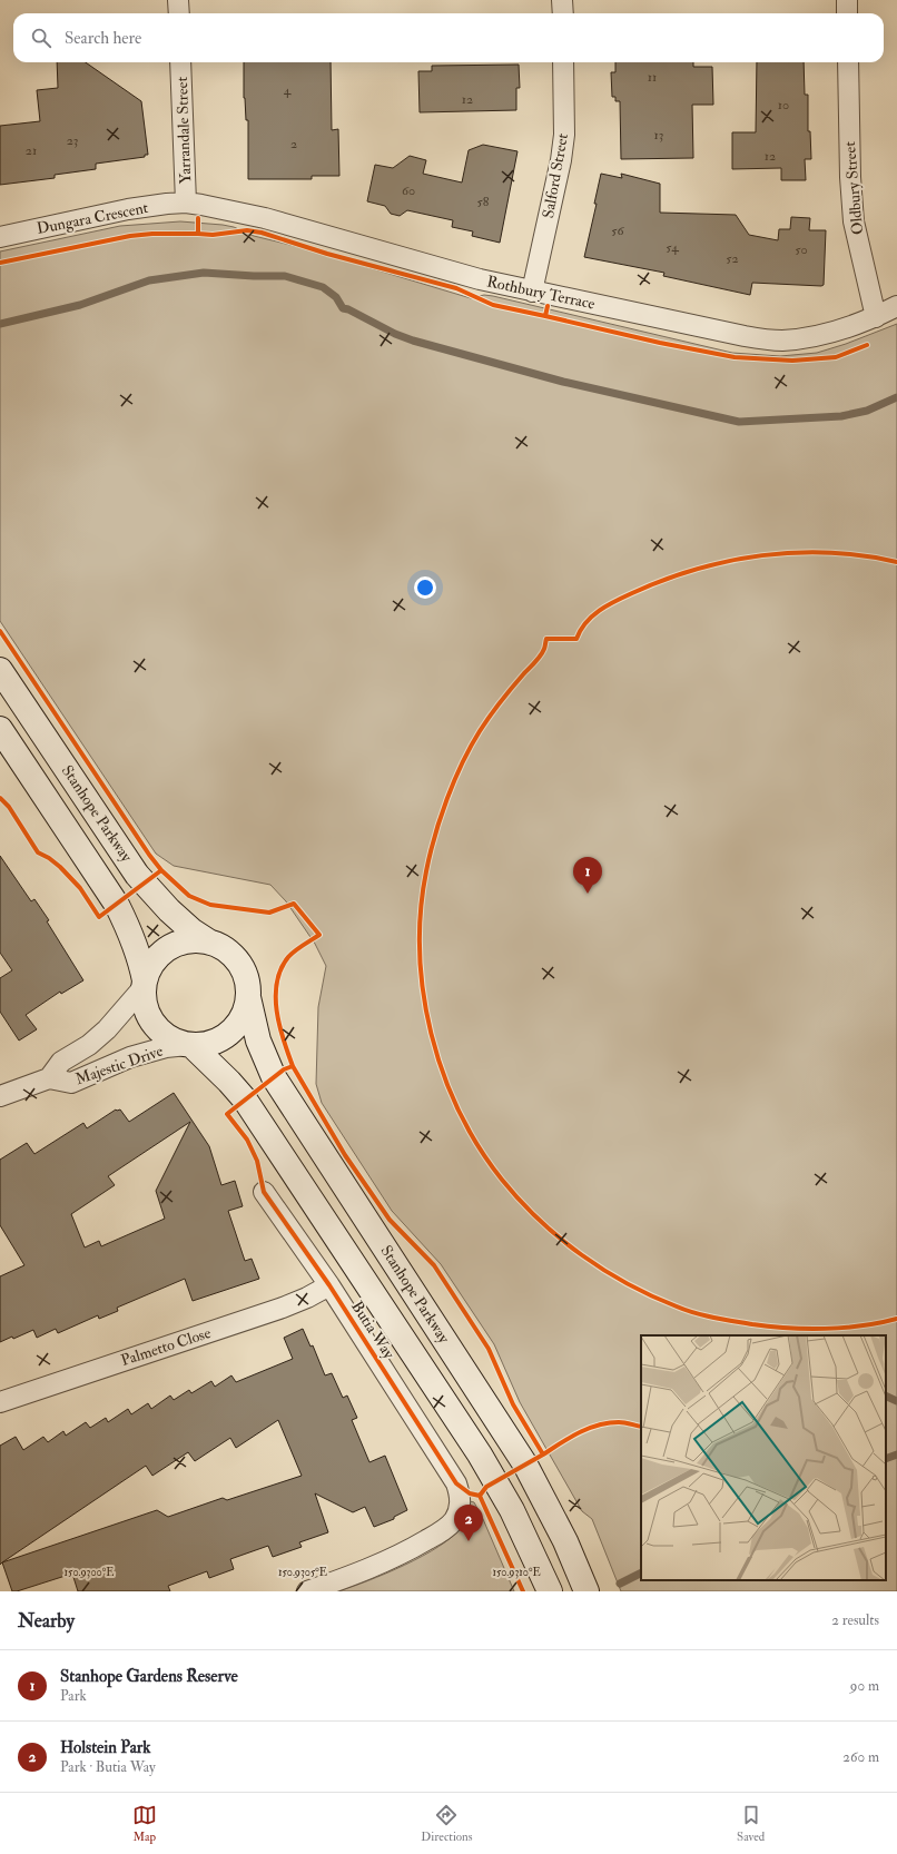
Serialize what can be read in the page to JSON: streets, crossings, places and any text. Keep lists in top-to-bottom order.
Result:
{
  "streets": {
    "main road": ["Stanhope Parkway"],
    "street": [
      "Yarrandale Street",
      "Salford Street",
      "Oldbury Street",
      "Dungara Crescent",
      "Rothbury Terrace",
      "Majestic Drive",
      "Butia Way",
      "Palmetto Close"
    ]
  },
  "crossings": [
    ["Yarrandale Street", "Dungara Crescent"],
    ["Yarrandale Street", "Rothbury Terrace"],
    ["Salford Street", "Rothbury Terrace"],
    ["Oldbury Street", "Rothbury Terrace"],
    ["Dungara Crescent", "Rothbury Terrace"],
    ["Stanhope Parkway", "Majestic Drive"],
    ["Butia Way", "Palmetto Close"]
  ],
  "house_numbers": [
    "11",
    "4",
    "12",
    "10",
    "13",
    "23",
    "2",
    "21",
    "12",
    "60",
    "58",
    "56",
    "54",
    "50",
    "52"
  ],
  "page": {
    "search": "Search here",
    "pins": ["1", "2"],
    "heading": ["Nearby", "2 results"],
    "list": [
      {
        "mark": "1",
        "name": "Stanhope Gardens Reserve",
        "note": "Park",
        "value": "90 m"
      },
      {
        "mark": "2",
        "name": "Holstein Park",
        "note": "Park · Butia Way",
        "value": "260 m"
      }
    ],
    "nav": ["Map", "Directions", "Saved"]
  },
  "coordinates": ["150.9300°E", "150.9305°E", "150.9310°E"]
}
